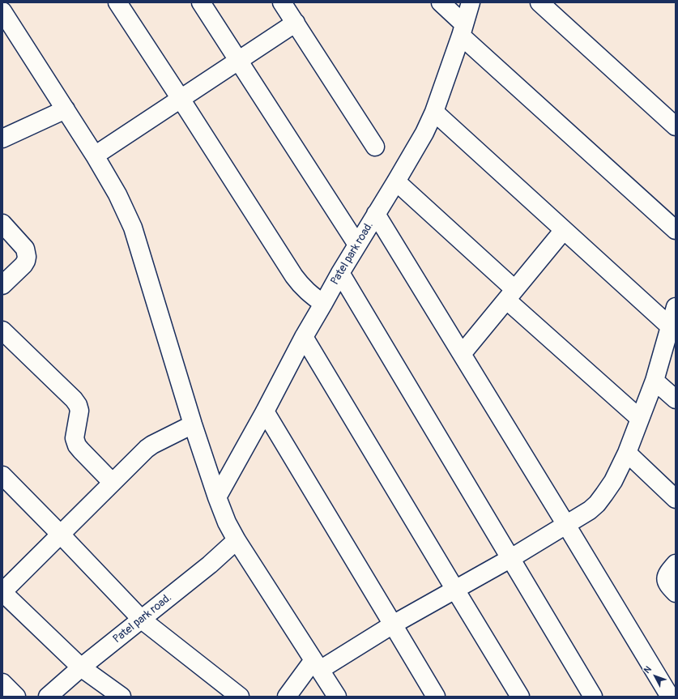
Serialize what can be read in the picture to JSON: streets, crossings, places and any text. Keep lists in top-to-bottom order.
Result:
{
  "streets": {
    "street": ["Patel park road."]
  },
  "north": "top left"
}
